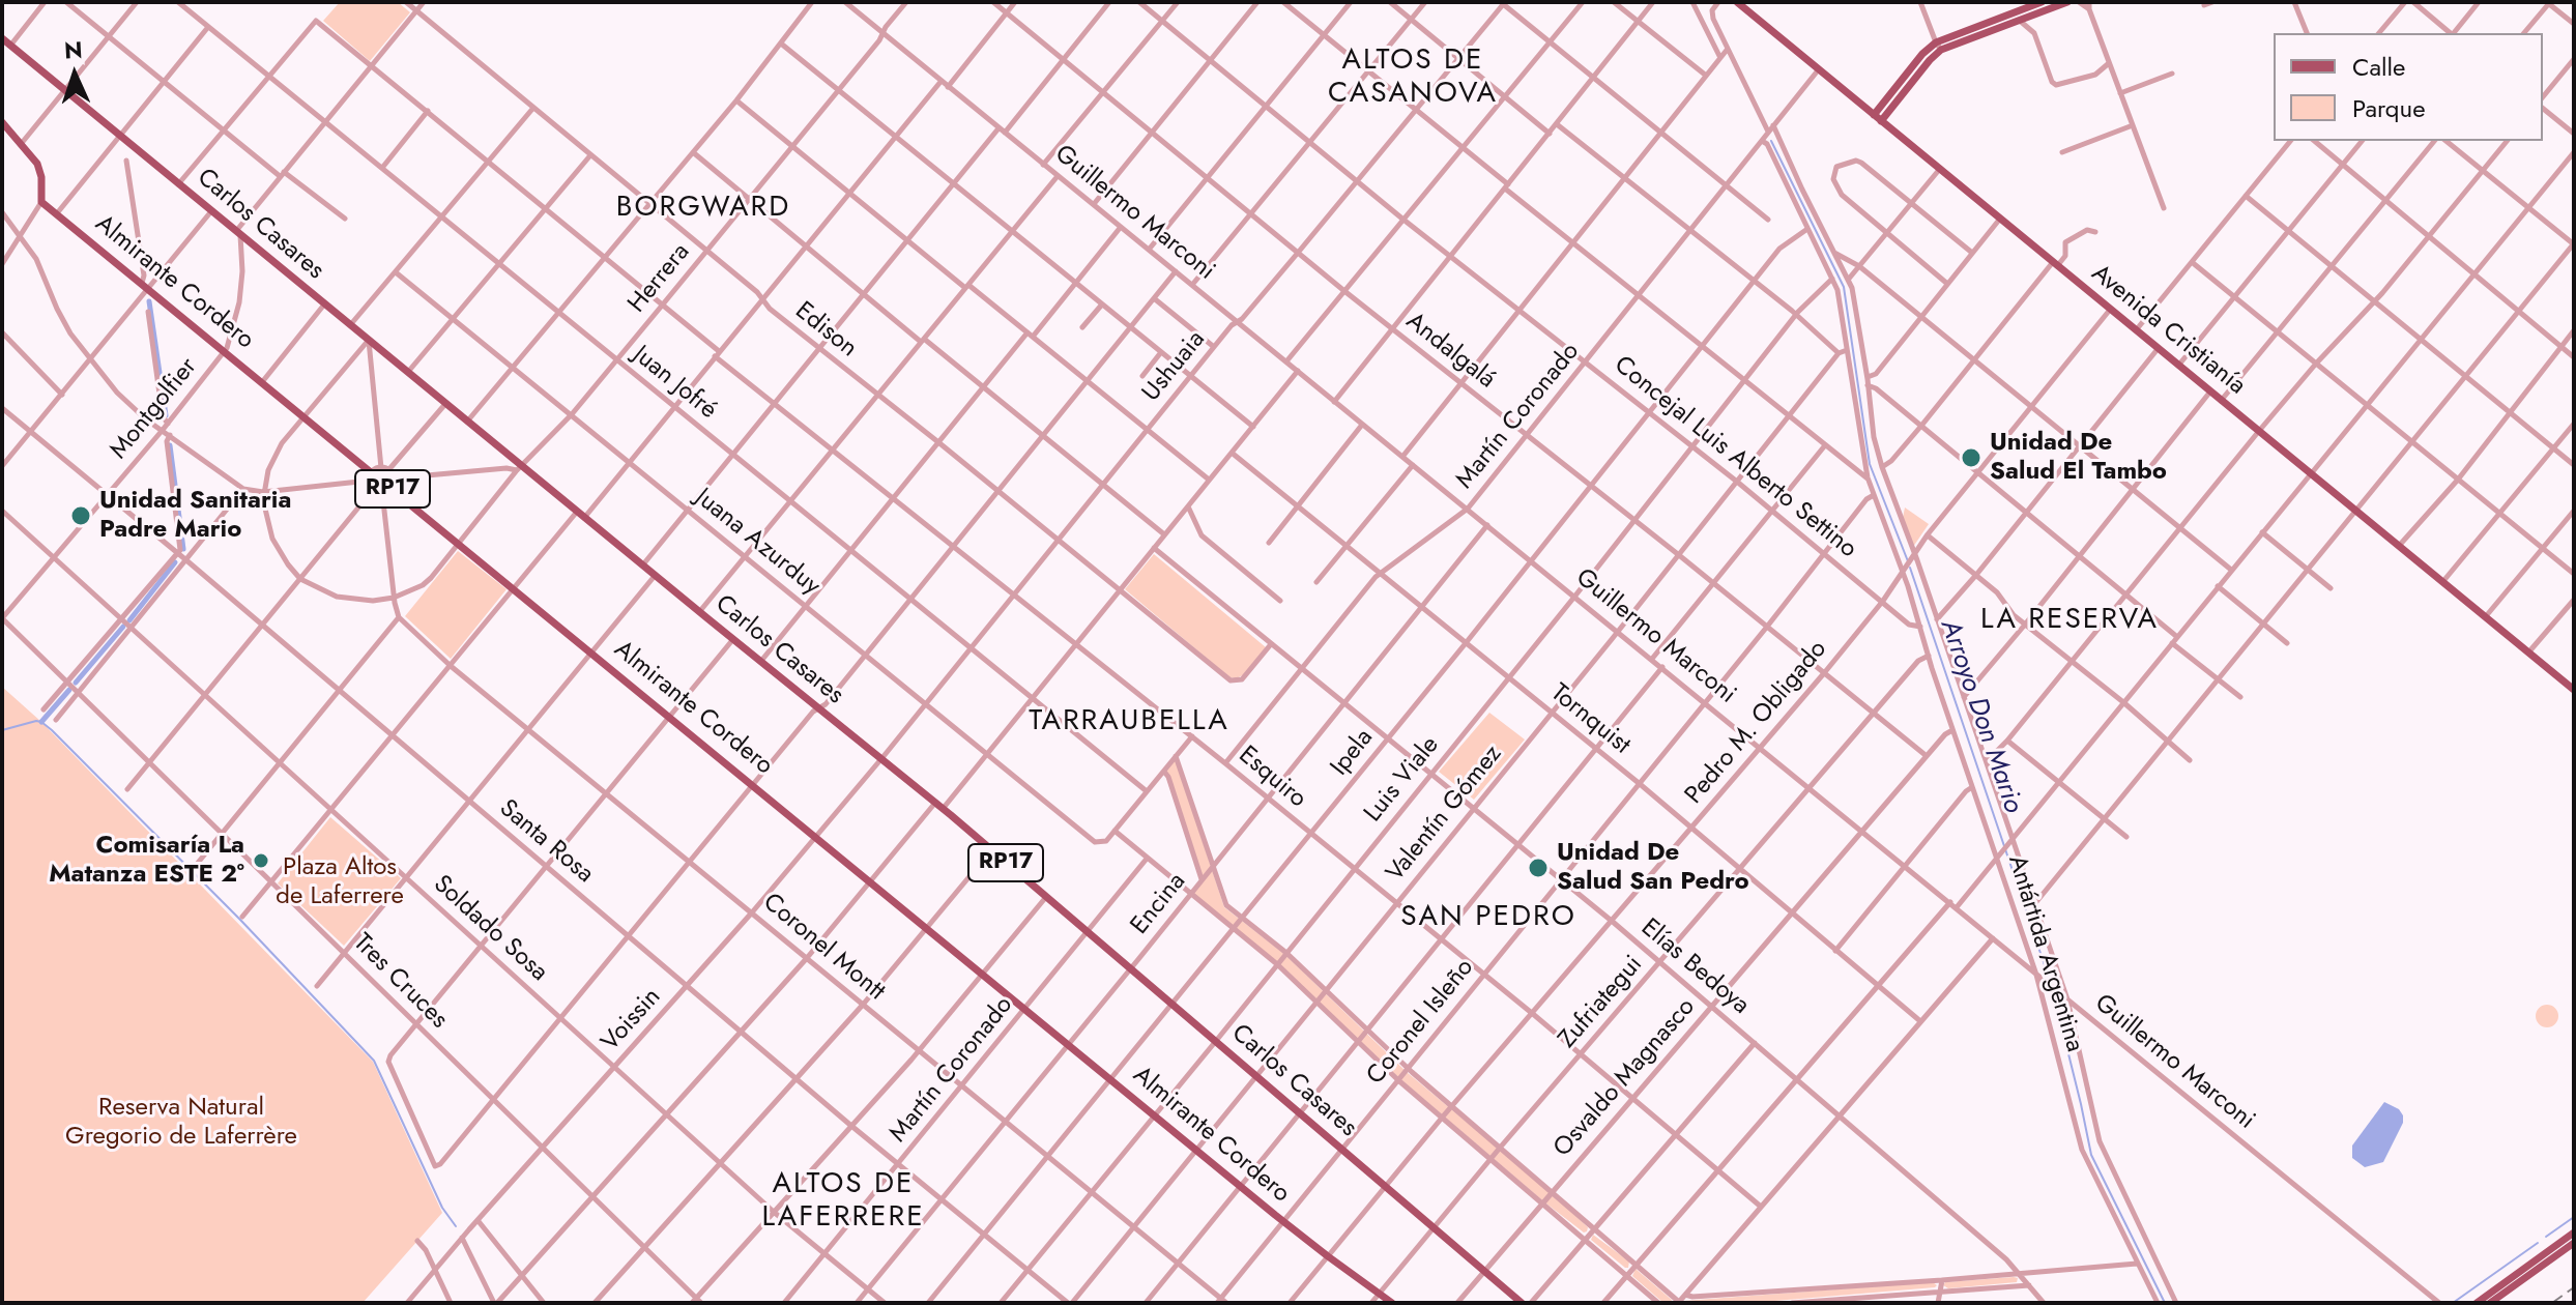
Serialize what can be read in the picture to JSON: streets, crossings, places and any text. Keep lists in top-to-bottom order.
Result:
{
  "streets": {
    "main road": [
      "Carlos Casares",
      "Almirante Cordero",
      "Avenida Cristianía",
      "RP17"
    ],
    "street": [
      "Guillermo Marconi",
      "Herrera",
      "Edison",
      "Andalgalá",
      "Ushuaia",
      "Juan Jofré",
      "Montgolfier",
      "Martín Coronado",
      "Concejal Luis Alberto Settino",
      "Juana Azurduy",
      "Tornquist",
      "Pedro M. Obligado",
      "Ipela",
      "Esquiro",
      "Luis Viale",
      "Valentín Gómez",
      "Santa Rosa",
      "Encina",
      "Soldado Sosa",
      "Coronel Montt",
      "Antártida Argentina",
      "Elías Bedoya",
      "Tres Cruces",
      "Zufriategui",
      "Voissin",
      "Coronel Isleño",
      "Osvaldo Magnasco"
    ]
  },
  "crossings": [
    ["Guillermo Marconi", "Herrera"],
    ["Guillermo Marconi", "Ushuaia"],
    ["Guillermo Marconi", "Martín Coronado"],
    ["Guillermo Marconi", "Pedro M. Obligado"],
    ["Guillermo Marconi", "Ipela"],
    ["Guillermo Marconi", "Luis Viale"],
    ["Guillermo Marconi", "Valentín Gómez"],
    ["Guillermo Marconi", "Encina"],
    ["Guillermo Marconi", "Antártida Argentina"],
    ["Guillermo Marconi", "Zufriategui"],
    ["Guillermo Marconi", "Coronel Isleño"],
    ["Guillermo Marconi", "Osvaldo Magnasco"],
    ["Carlos Casares", "Herrera"],
    ["Carlos Casares", "Ushuaia"],
    ["Carlos Casares", "Montgolfier"],
    ["Carlos Casares", "Martín Coronado"],
    ["Carlos Casares", "Pedro M. Obligado"],
    ["Carlos Casares", "Ipela"],
    ["Carlos Casares", "Luis Viale"],
    ["Carlos Casares", "Valentín Gómez"],
    ["Carlos Casares", "Encina"],
    ["Carlos Casares", "Zufriategui"],
    ["Carlos Casares", "Voissin"],
    ["Carlos Casares", "Coronel Isleño"],
    ["Carlos Casares", "Osvaldo Magnasco"],
    ["Herrera", "Almirante Cordero"],
    ["Herrera", "Edison"],
    ["Herrera", "Juan Jofré"],
    ["Herrera", "Juana Azurduy"],
    ["Herrera", "Esquiro"],
    ["Almirante Cordero", "Montgolfier"],
    ["Almirante Cordero", "Martín Coronado"],
    ["Almirante Cordero", "Pedro M. Obligado"],
    ["Almirante Cordero", "Ipela"],
    ["Almirante Cordero", "Luis Viale"],
    ["Almirante Cordero", "Valentín Gómez"],
    ["Almirante Cordero", "Encina"],
    ["Almirante Cordero", "Zufriategui"],
    ["Almirante Cordero", "Voissin"],
    ["Almirante Cordero", "Coronel Isleño"],
    ["Edison", "Ushuaia"],
    ["Edison", "Elías Bedoya"],
    ["Avenida Cristianía", "Martín Coronado"],
    ["Avenida Cristianía", "Pedro M. Obligado"],
    ["Andalgalá", "Ushuaia"],
    ["Andalgalá", "Martín Coronado"],
    ["Andalgalá", "Pedro M. Obligado"],
    ["Andalgalá", "Ipela"],
    ["Andalgalá", "Luis Viale"],
    ["Andalgalá", "Valentín Gómez"],
    ["Andalgalá", "Zufriategui"],
    ["Andalgalá", "Coronel Isleño"],
    ["Andalgalá", "Osvaldo Magnasco"],
    ["Ushuaia", "Juan Jofré"],
    ["Ushuaia", "Concejal Luis Alberto Settino"],
    ["Ushuaia", "Juana Azurduy"],
    ["Ushuaia", "Esquiro"],
    ["Ushuaia", "Voissin"],
    ["Juan Jofré", "Esquiro"],
    ["Montgolfier", "Santa Rosa"],
    ["Montgolfier", "Soldado Sosa"],
    ["Montgolfier", "Tres Cruces"],
    ["Martín Coronado", "Concejal Luis Alberto Settino"],
    ["Martín Coronado", "Tornquist"],
    ["Martín Coronado", "Esquiro"],
    ["Martín Coronado", "Santa Rosa"],
    ["Martín Coronado", "Soldado Sosa"],
    ["Martín Coronado", "Coronel Montt"],
    ["Martín Coronado", "Antártida Argentina"],
    ["Martín Coronado", "Elías Bedoya"],
    ["Concejal Luis Alberto Settino", "Pedro M. Obligado"],
    ["Concejal Luis Alberto Settino", "Ipela"],
    ["Concejal Luis Alberto Settino", "Luis Viale"],
    ["Concejal Luis Alberto Settino", "Valentín Gómez"],
    ["Concejal Luis Alberto Settino", "Antártida Argentina"],
    ["Concejal Luis Alberto Settino", "Coronel Isleño"],
    ["Tornquist", "Pedro M. Obligado"],
    ["Tornquist", "Ipela"],
    ["Tornquist", "Luis Viale"],
    ["Tornquist", "Valentín Gómez"],
    ["Tornquist", "Encina"],
    ["Tornquist", "Zufriategui"],
    ["Tornquist", "Coronel Isleño"],
    ["Tornquist", "Osvaldo Magnasco"],
    ["Pedro M. Obligado", "Esquiro"],
    ["Pedro M. Obligado", "Antártida Argentina"],
    ["Pedro M. Obligado", "Elías Bedoya"],
    ["Ipela", "Esquiro"],
    ["Ipela", "Santa Rosa"],
    ["Ipela", "Coronel Montt"],
    ["Ipela", "Antártida Argentina"],
    ["Ipela", "Elías Bedoya"],
    ["Esquiro", "Luis Viale"],
    ["Esquiro", "Valentín Gómez"],
    ["Esquiro", "Encina"],
    ["Esquiro", "Zufriategui"],
    ["Esquiro", "Coronel Isleño"],
    ["Esquiro", "Osvaldo Magnasco"],
    ["Luis Viale", "Santa Rosa"],
    ["Luis Viale", "Coronel Montt"],
    ["Luis Viale", "Antártida Argentina"],
    ["Luis Viale", "Elías Bedoya"],
    ["Valentín Gómez", "Santa Rosa"],
    ["Valentín Gómez", "Coronel Montt"],
    ["Valentín Gómez", "Elías Bedoya"],
    ["Santa Rosa", "Encina"],
    ["Santa Rosa", "Voissin"],
    ["Encina", "Soldado Sosa"],
    ["Encina", "Coronel Montt"],
    ["Encina", "Elías Bedoya"],
    ["Soldado Sosa", "Voissin"],
    ["Coronel Montt", "Voissin"],
    ["Coronel Montt", "Coronel Isleño"],
    ["Antártida Argentina", "Zufriategui"],
    ["Antártida Argentina", "Coronel Isleño"],
    ["Antártida Argentina", "Osvaldo Magnasco"],
    ["Elías Bedoya", "Zufriategui"],
    ["Elías Bedoya", "Coronel Isleño"],
    ["Elías Bedoya", "Osvaldo Magnasco"],
    ["Tres Cruces", "Voissin"]
  ],
  "districts": [
    "ALTOS DE CASANOVA",
    "BORGWARD",
    "LA RESERVA",
    "TARRAUBELLA",
    "SAN PEDRO",
    "ALTOS DE LAFERRERE"
  ],
  "water": ["Arroyo Don Mario"],
  "parks": ["Plaza Altos de Laferrere", "Reserva Natural Gregorio de Laferrère"],
  "places": [
    "Unidad De Salud El Tambo",
    "Unidad Sanitaria Padre Mario",
    "Comisaría La Matanza ESTE 2°",
    "Unidad De Salud San Pedro"
  ],
  "legend": ["Calle", "Parque"],
  "north": "top"
}
